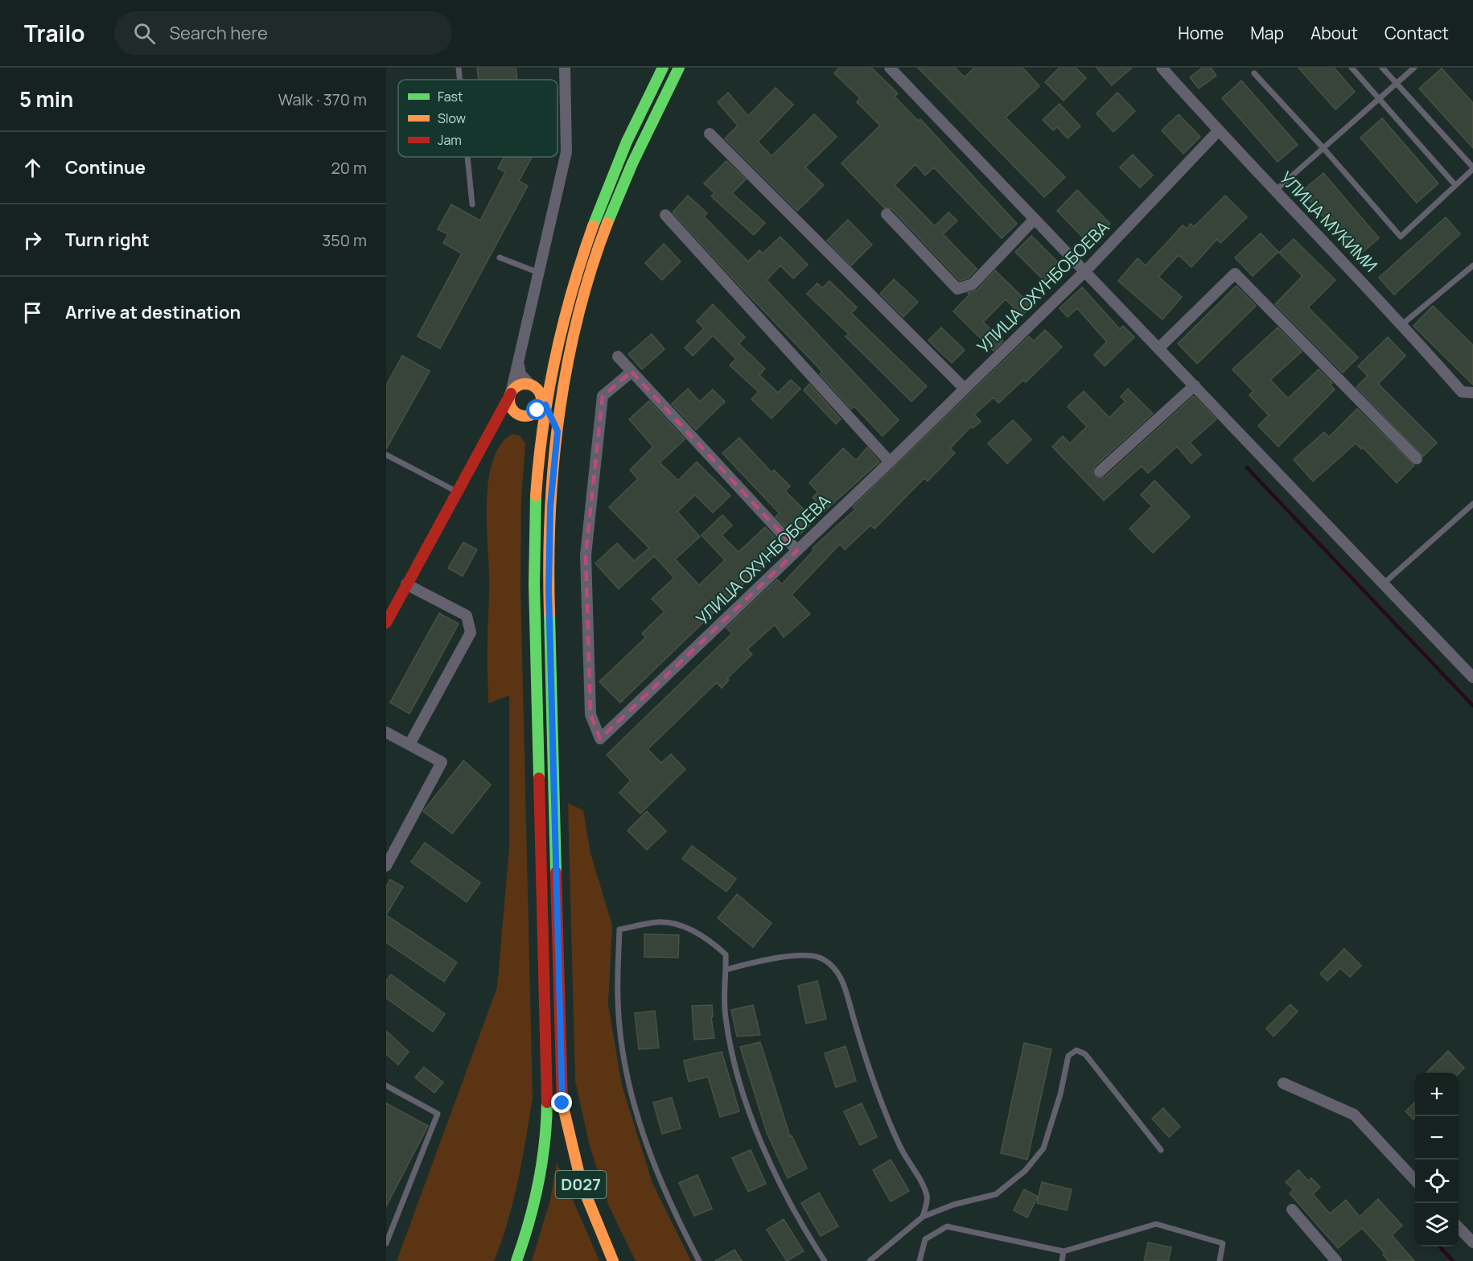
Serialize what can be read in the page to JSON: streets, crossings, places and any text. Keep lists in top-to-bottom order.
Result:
{
  "streets": {
    "main road": ["D027"],
    "street": ["УЛИЦА МУКИМИ", "УЛИЦА ОХУНБОБОЕВА"]
  },
  "crossings": [
    ["УЛИЦА МУКИМИ", "УЛИЦА ОХУНБОБОЕВА"]
  ],
  "legend": ["Fast", "Slow", "Jam"],
  "page": {
    "header": "Trailo",
    "search": "Search here",
    "nav": [
      "Home",
      "Map",
      "About",
      "Contact"
    ],
    "heading": ["5 min", "Walk · 370 m"],
    "list": [
      ["Continue", "20 m"],
      ["Turn right", "350 m"],
      "Arrive at destination"
    ],
    "map_buttons": ["+", "−"]
  }
}
